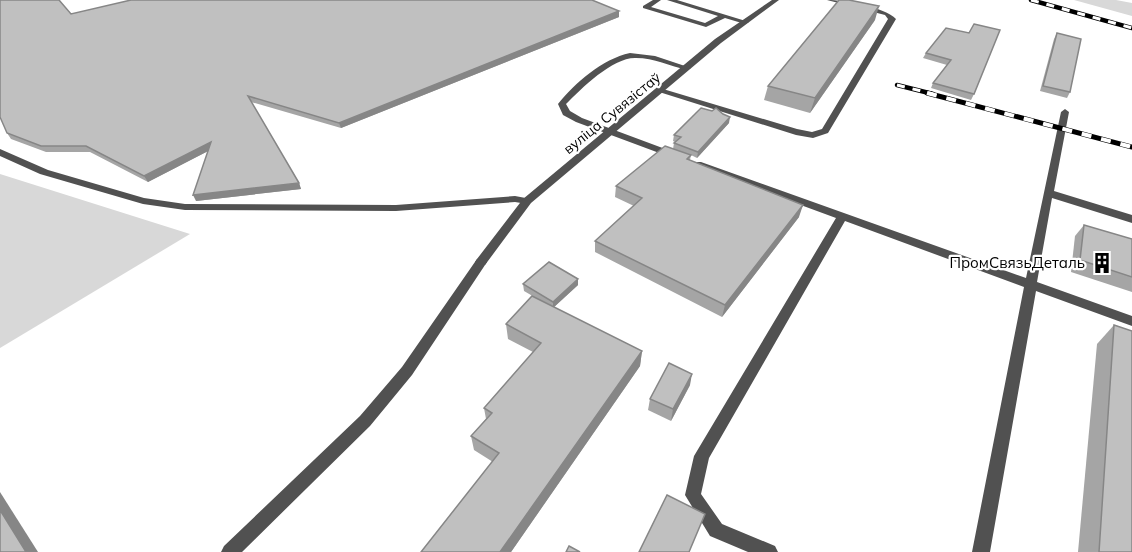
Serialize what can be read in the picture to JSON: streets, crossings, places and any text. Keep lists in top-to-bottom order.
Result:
{
  "streets": {
    "street": ["вуліца Сувязістаў"]
  },
  "places": {
    "building": ["ПромСвязьДеталь"]
  }
}
